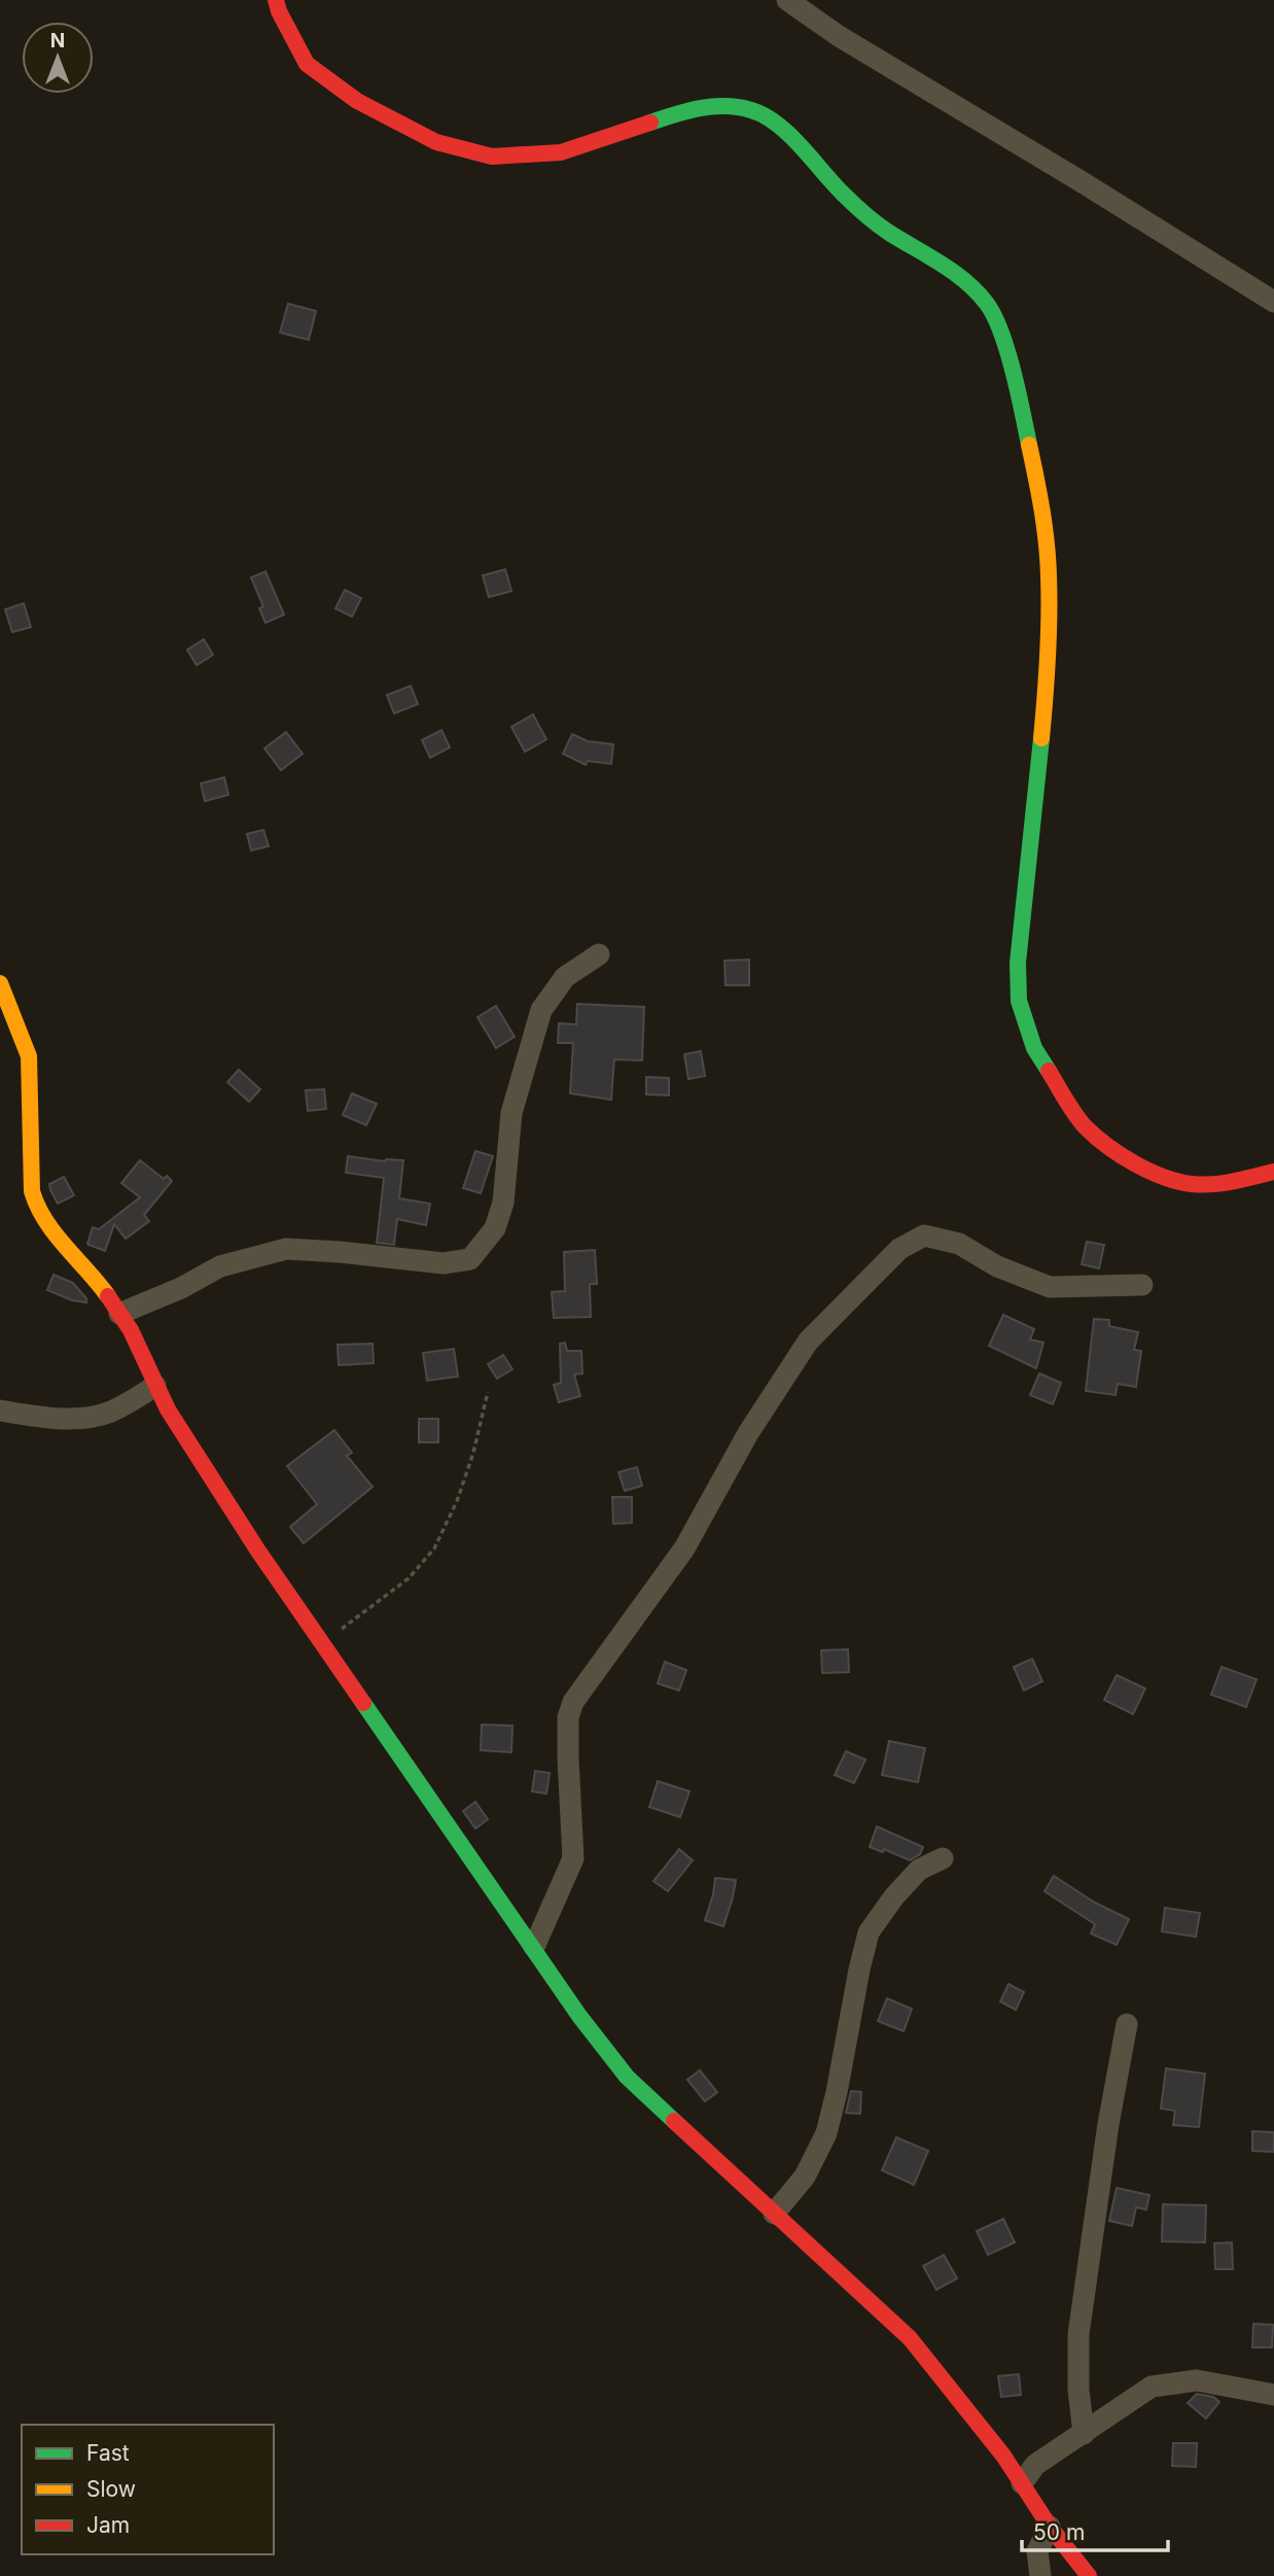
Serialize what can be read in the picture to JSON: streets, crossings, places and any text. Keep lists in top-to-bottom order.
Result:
{
  "legend": ["Fast", "Slow", "Jam"],
  "scale_bar": "50 m",
  "north": "top"
}
